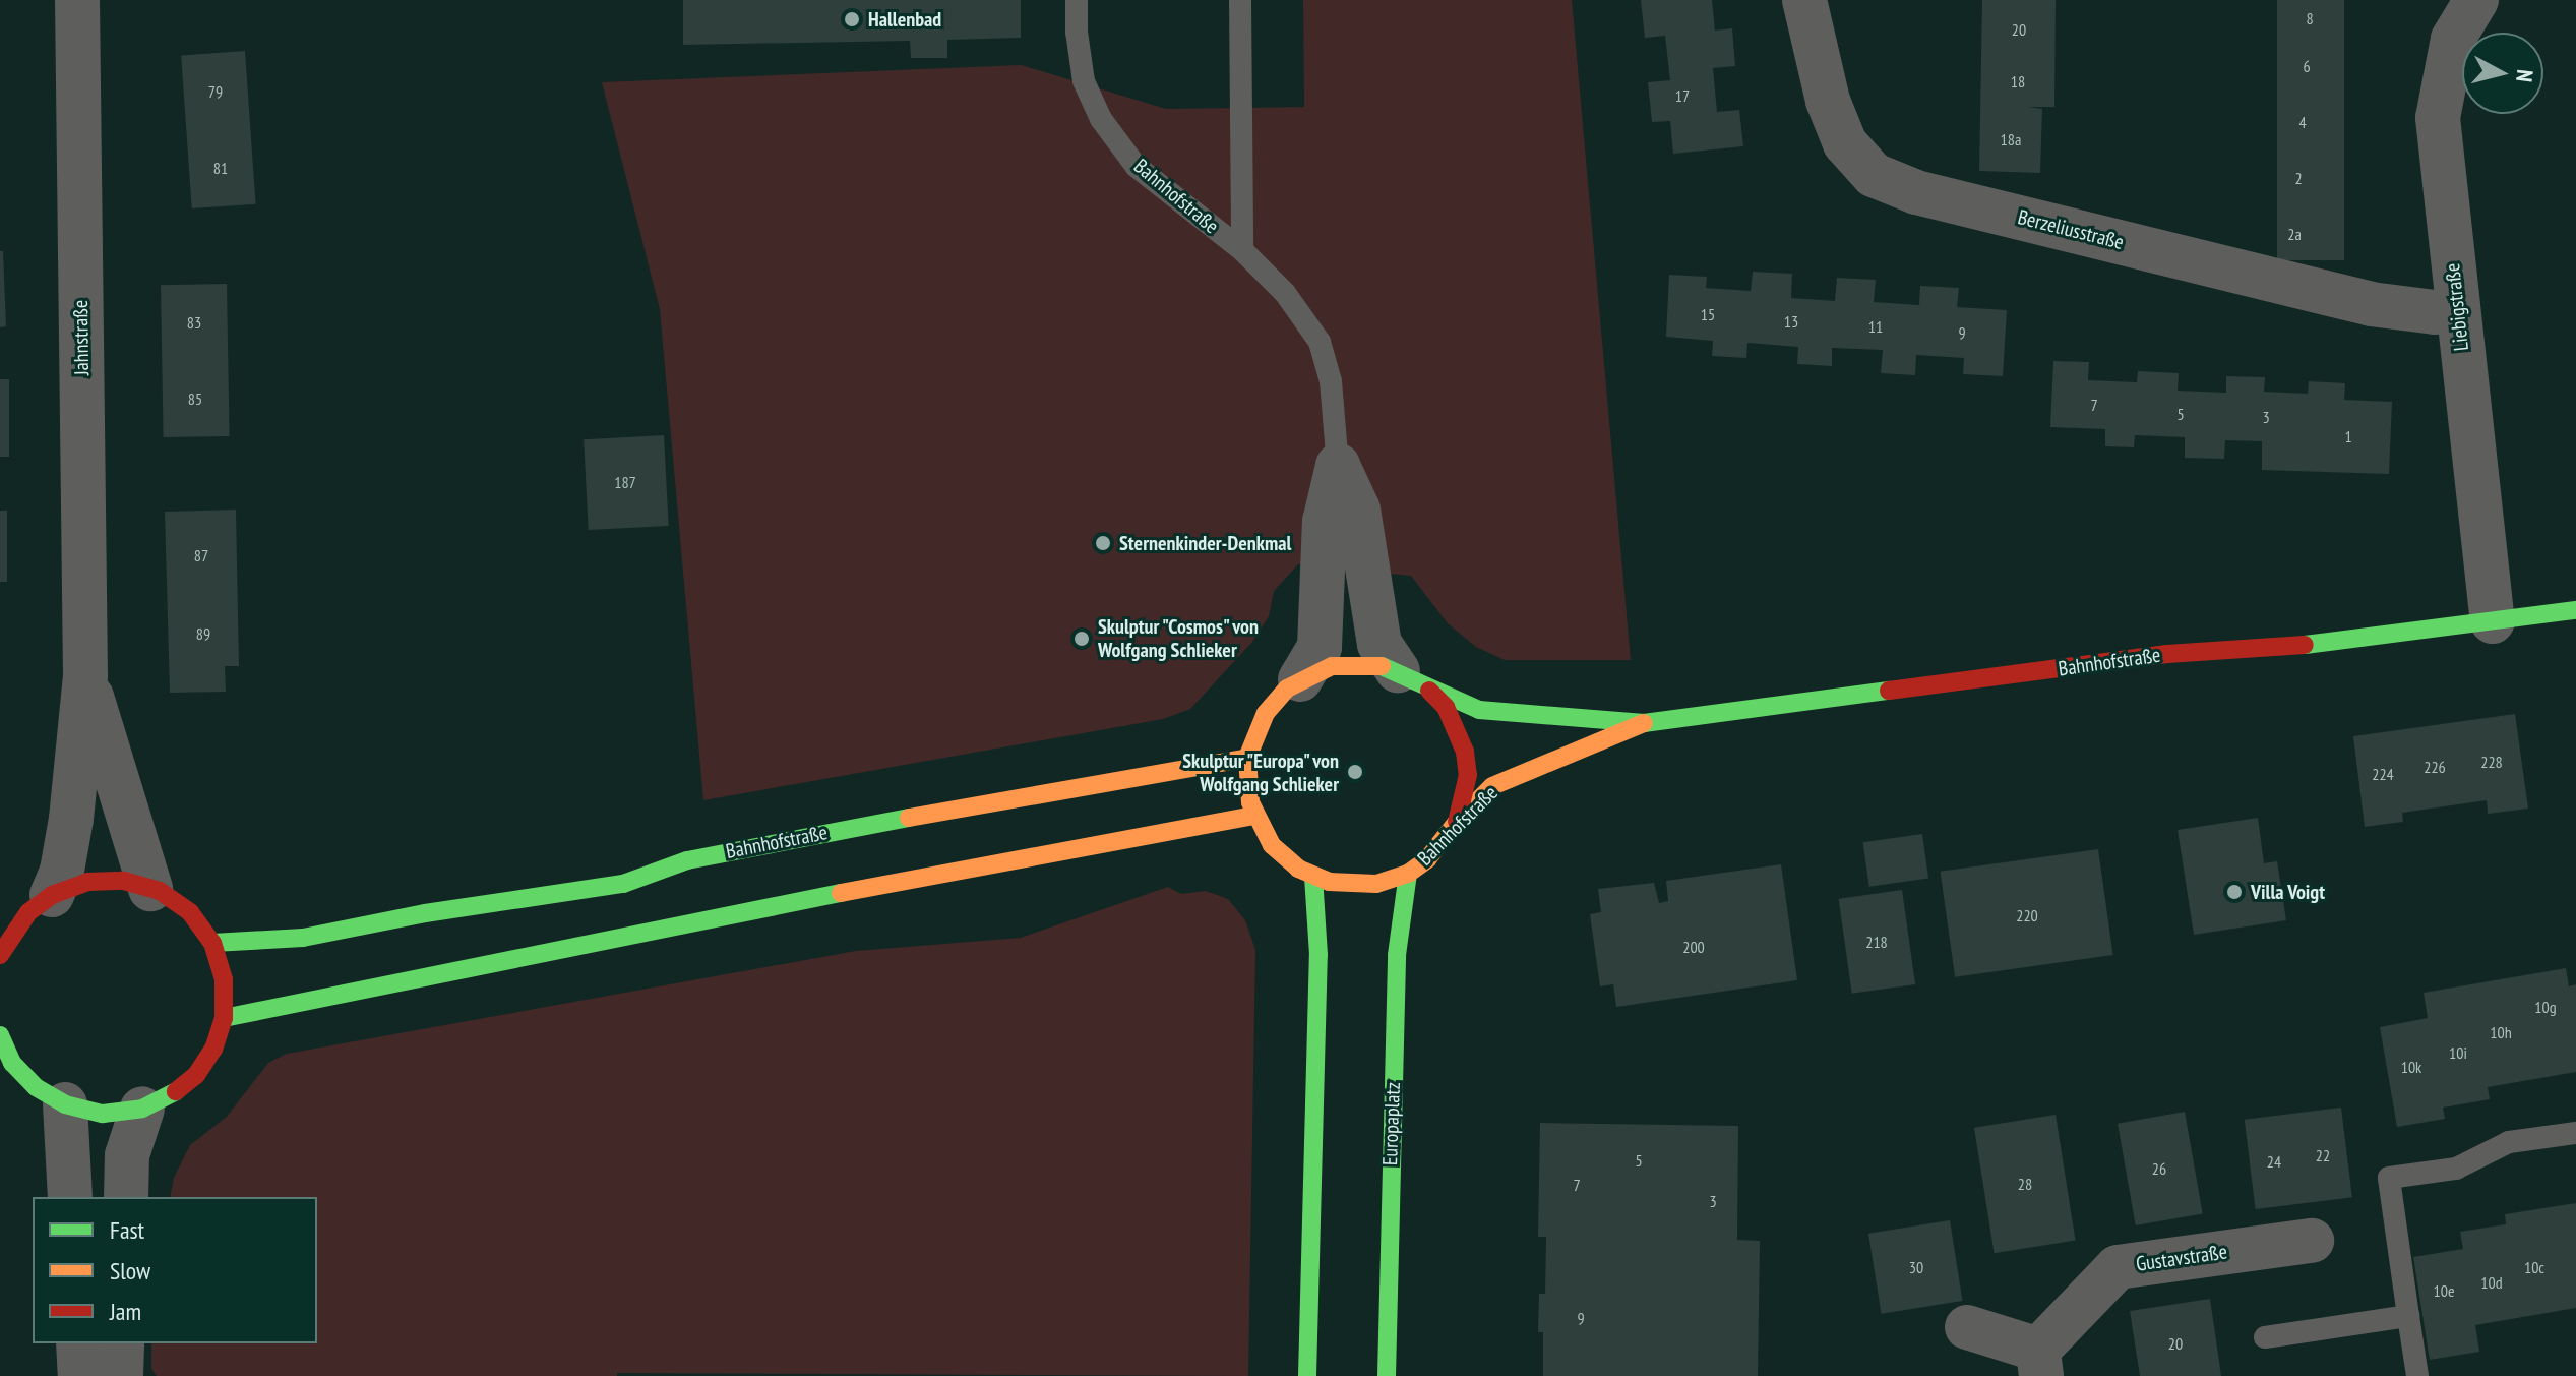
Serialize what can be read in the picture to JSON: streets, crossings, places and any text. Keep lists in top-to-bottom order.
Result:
{
  "streets": {
    "main road": ["Bahnhofstraße", "Europaplatz"],
    "street": [
      "Berzeliusstraße",
      "Liebigstraße",
      "Jahnstraße",
      "Gustavstraße"
    ]
  },
  "crossings": [
    ["Bahnhofstraße", "Liebigstraße"],
    ["Bahnhofstraße", "Europaplatz"],
    ["Berzeliusstraße", "Liebigstraße"]
  ],
  "places": [
    "Hallenbad",
    "Sternenkinder-Denkmal",
    "Skulptur \"Cosmos\" von Wolfgang Schlieker",
    "Skulptur \"Europa\" von Wolfgang Schlieker",
    "Villa Voigt"
  ],
  "house_numbers": [
    "8",
    "20",
    "6",
    "18",
    "79",
    "17",
    "4",
    "18a",
    "81",
    "2",
    "2a",
    "15",
    "13",
    "83",
    "11",
    "9",
    "85",
    "7",
    "5",
    "3",
    "1",
    "187",
    "87",
    "89",
    "228",
    "226",
    "224",
    "220",
    "218",
    "200",
    "10g",
    "10h",
    "10i",
    "10k",
    "22",
    "5",
    "24",
    "26",
    "28",
    "7",
    "3",
    "30",
    "10c",
    "10d",
    "10e",
    "9",
    "20"
  ],
  "legend": ["Fast", "Slow", "Jam"],
  "north": "right"
}
